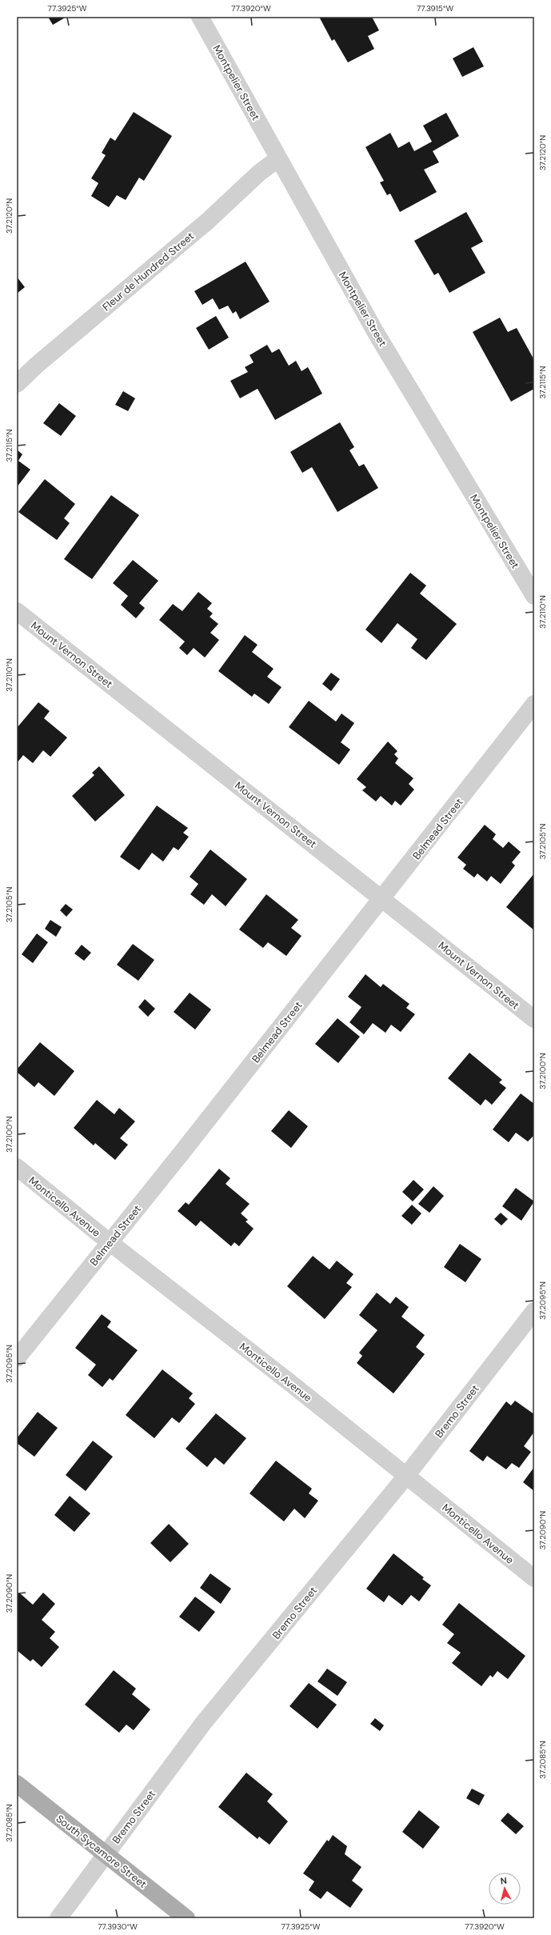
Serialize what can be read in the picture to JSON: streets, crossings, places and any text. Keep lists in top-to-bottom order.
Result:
{
  "streets": {
    "main road": ["South Sycamore Street"],
    "street": [
      "Montpelier Street",
      "Fleur de Hundred Street",
      "Mount Vernon Street",
      "Belmead Street",
      "Monticello Avenue",
      "Bremo Street"
    ]
  },
  "crossings": [
    ["Montpelier Street", "Fleur de Hundred Street"],
    ["Mount Vernon Street", "Belmead Street"],
    ["Belmead Street", "Monticello Avenue"],
    ["Monticello Avenue", "Bremo Street"],
    ["Bremo Street", "South Sycamore Street"]
  ],
  "north": "top",
  "coordinates": [
    "77.3925°W",
    "77.3920°W",
    "77.3915°W",
    "37.2120°N",
    "37.2115°N",
    "37.2110°N",
    "37.2105°N",
    "37.2100°N",
    "37.2095°N",
    "37.2090°N",
    "37.2085°N",
    "77.3930°W"
  ]
}
